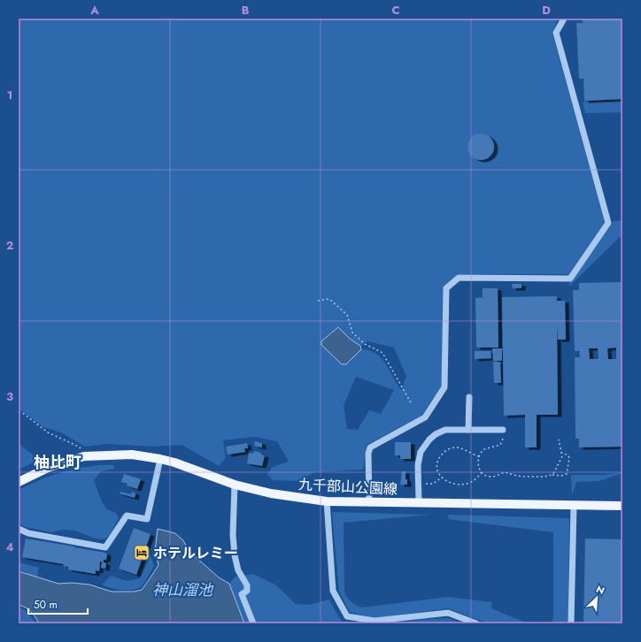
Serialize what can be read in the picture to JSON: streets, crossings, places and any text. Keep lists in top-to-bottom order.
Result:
{
  "streets": {
    "main road": ["九千部山公園線"]
  },
  "districts": ["柚比町"],
  "water": ["神山溜池"],
  "places": {
    "hotel": ["ホテルレミー"]
  },
  "scale_bar": "50 m",
  "north": "top right",
  "grid": {
    "columns": [
      "A",
      "B",
      "C",
      "D"
    ],
    "rows": [
      "1",
      "2",
      "3",
      "4"
    ]
  }
}
